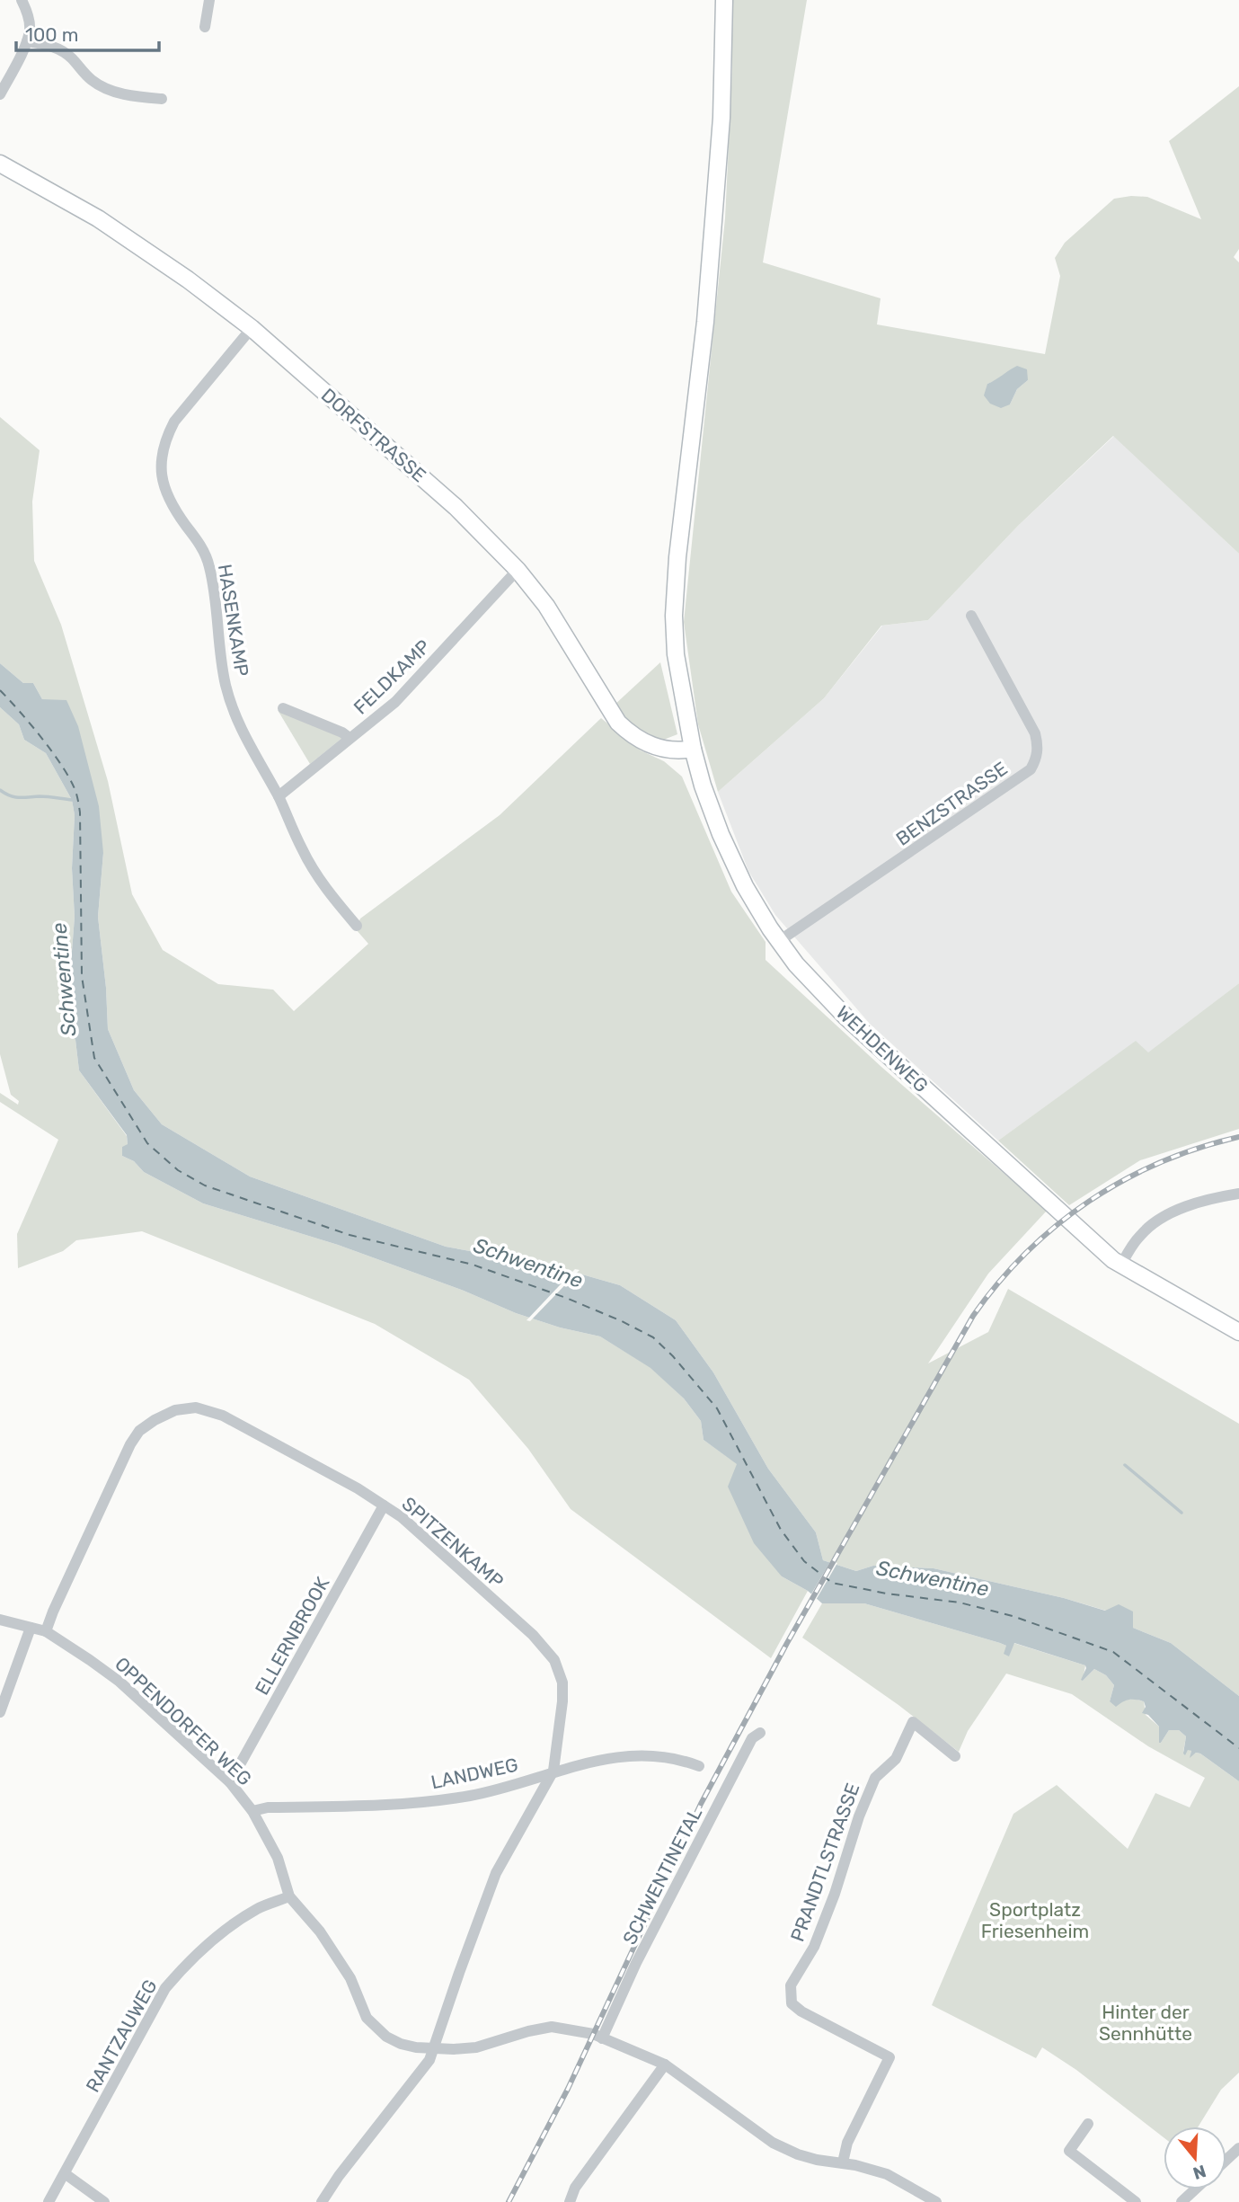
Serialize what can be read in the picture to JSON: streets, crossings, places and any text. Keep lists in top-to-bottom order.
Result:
{
  "streets": {
    "main road": ["DORFSTRASSE", "WEHDENWEG"],
    "street": [
      "HASENKAMP",
      "FELDKAMP",
      "BENZSTRASSE",
      "SPITZENKAMP",
      "ELLERNBROOK",
      "OPPENDORFER WEG",
      "LANDWEG",
      "PRANDTLSTRASSE",
      "SCHWENTINETAL",
      "RANTZAUWEG"
    ]
  },
  "crossings": [
    ["DORFSTRASSE", "HASENKAMP"],
    ["DORFSTRASSE", "FELDKAMP"],
    ["DORFSTRASSE", "WEHDENWEG"],
    ["HASENKAMP", "FELDKAMP"],
    ["BENZSTRASSE", "WEHDENWEG"],
    ["SPITZENKAMP", "ELLERNBROOK"],
    ["SPITZENKAMP", "OPPENDORFER WEG"],
    ["SPITZENKAMP", "LANDWEG"],
    ["ELLERNBROOK", "OPPENDORFER WEG"],
    ["OPPENDORFER WEG", "LANDWEG"],
    ["OPPENDORFER WEG", "PRANDTLSTRASSE"],
    ["OPPENDORFER WEG", "SCHWENTINETAL"],
    ["OPPENDORFER WEG", "RANTZAUWEG"]
  ],
  "water": ["Schwentine"],
  "parks": ["Sportplatz Friesenheim", "Hinter der Sennhütte"],
  "scale_bar": "100 m",
  "north": "bottom"
}
